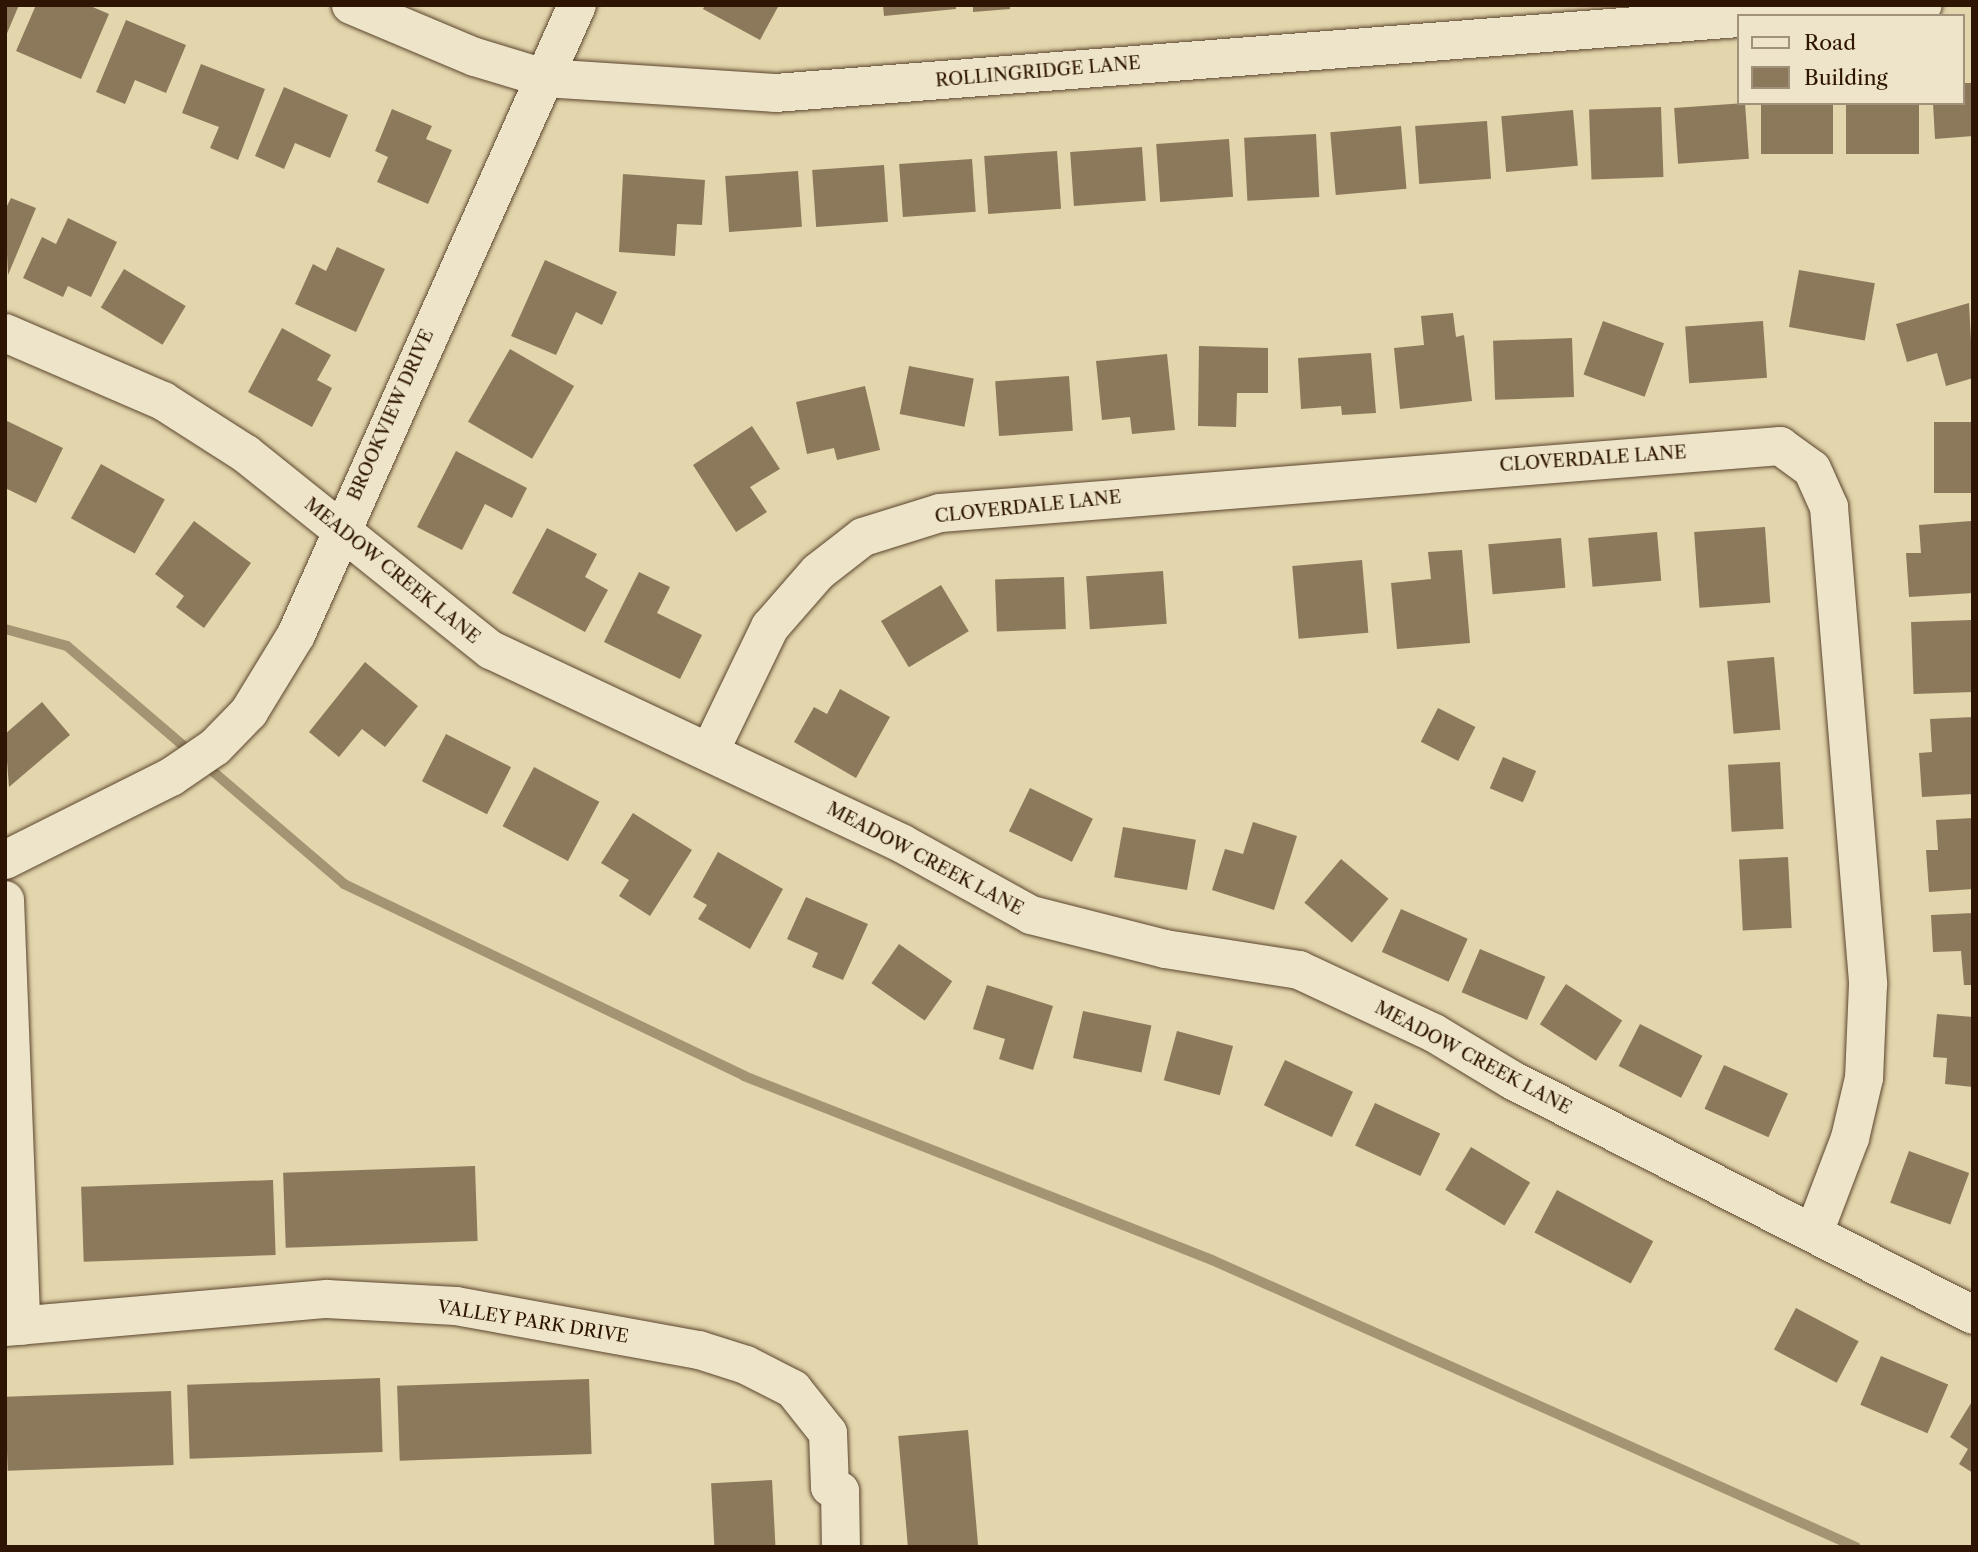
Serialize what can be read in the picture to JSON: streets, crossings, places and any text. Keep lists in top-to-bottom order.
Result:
{
  "streets": {
    "street": [
      "ROLLINGRIDGE LANE",
      "BROOKVIEW DRIVE",
      "CLOVERDALE LANE",
      "MEADOW CREEK LANE",
      "VALLEY PARK DRIVE"
    ]
  },
  "crossings": [
    ["ROLLINGRIDGE LANE", "BROOKVIEW DRIVE"],
    ["BROOKVIEW DRIVE", "MEADOW CREEK LANE"],
    ["CLOVERDALE LANE", "MEADOW CREEK LANE"]
  ],
  "legend": ["Road", "Building"]
}
